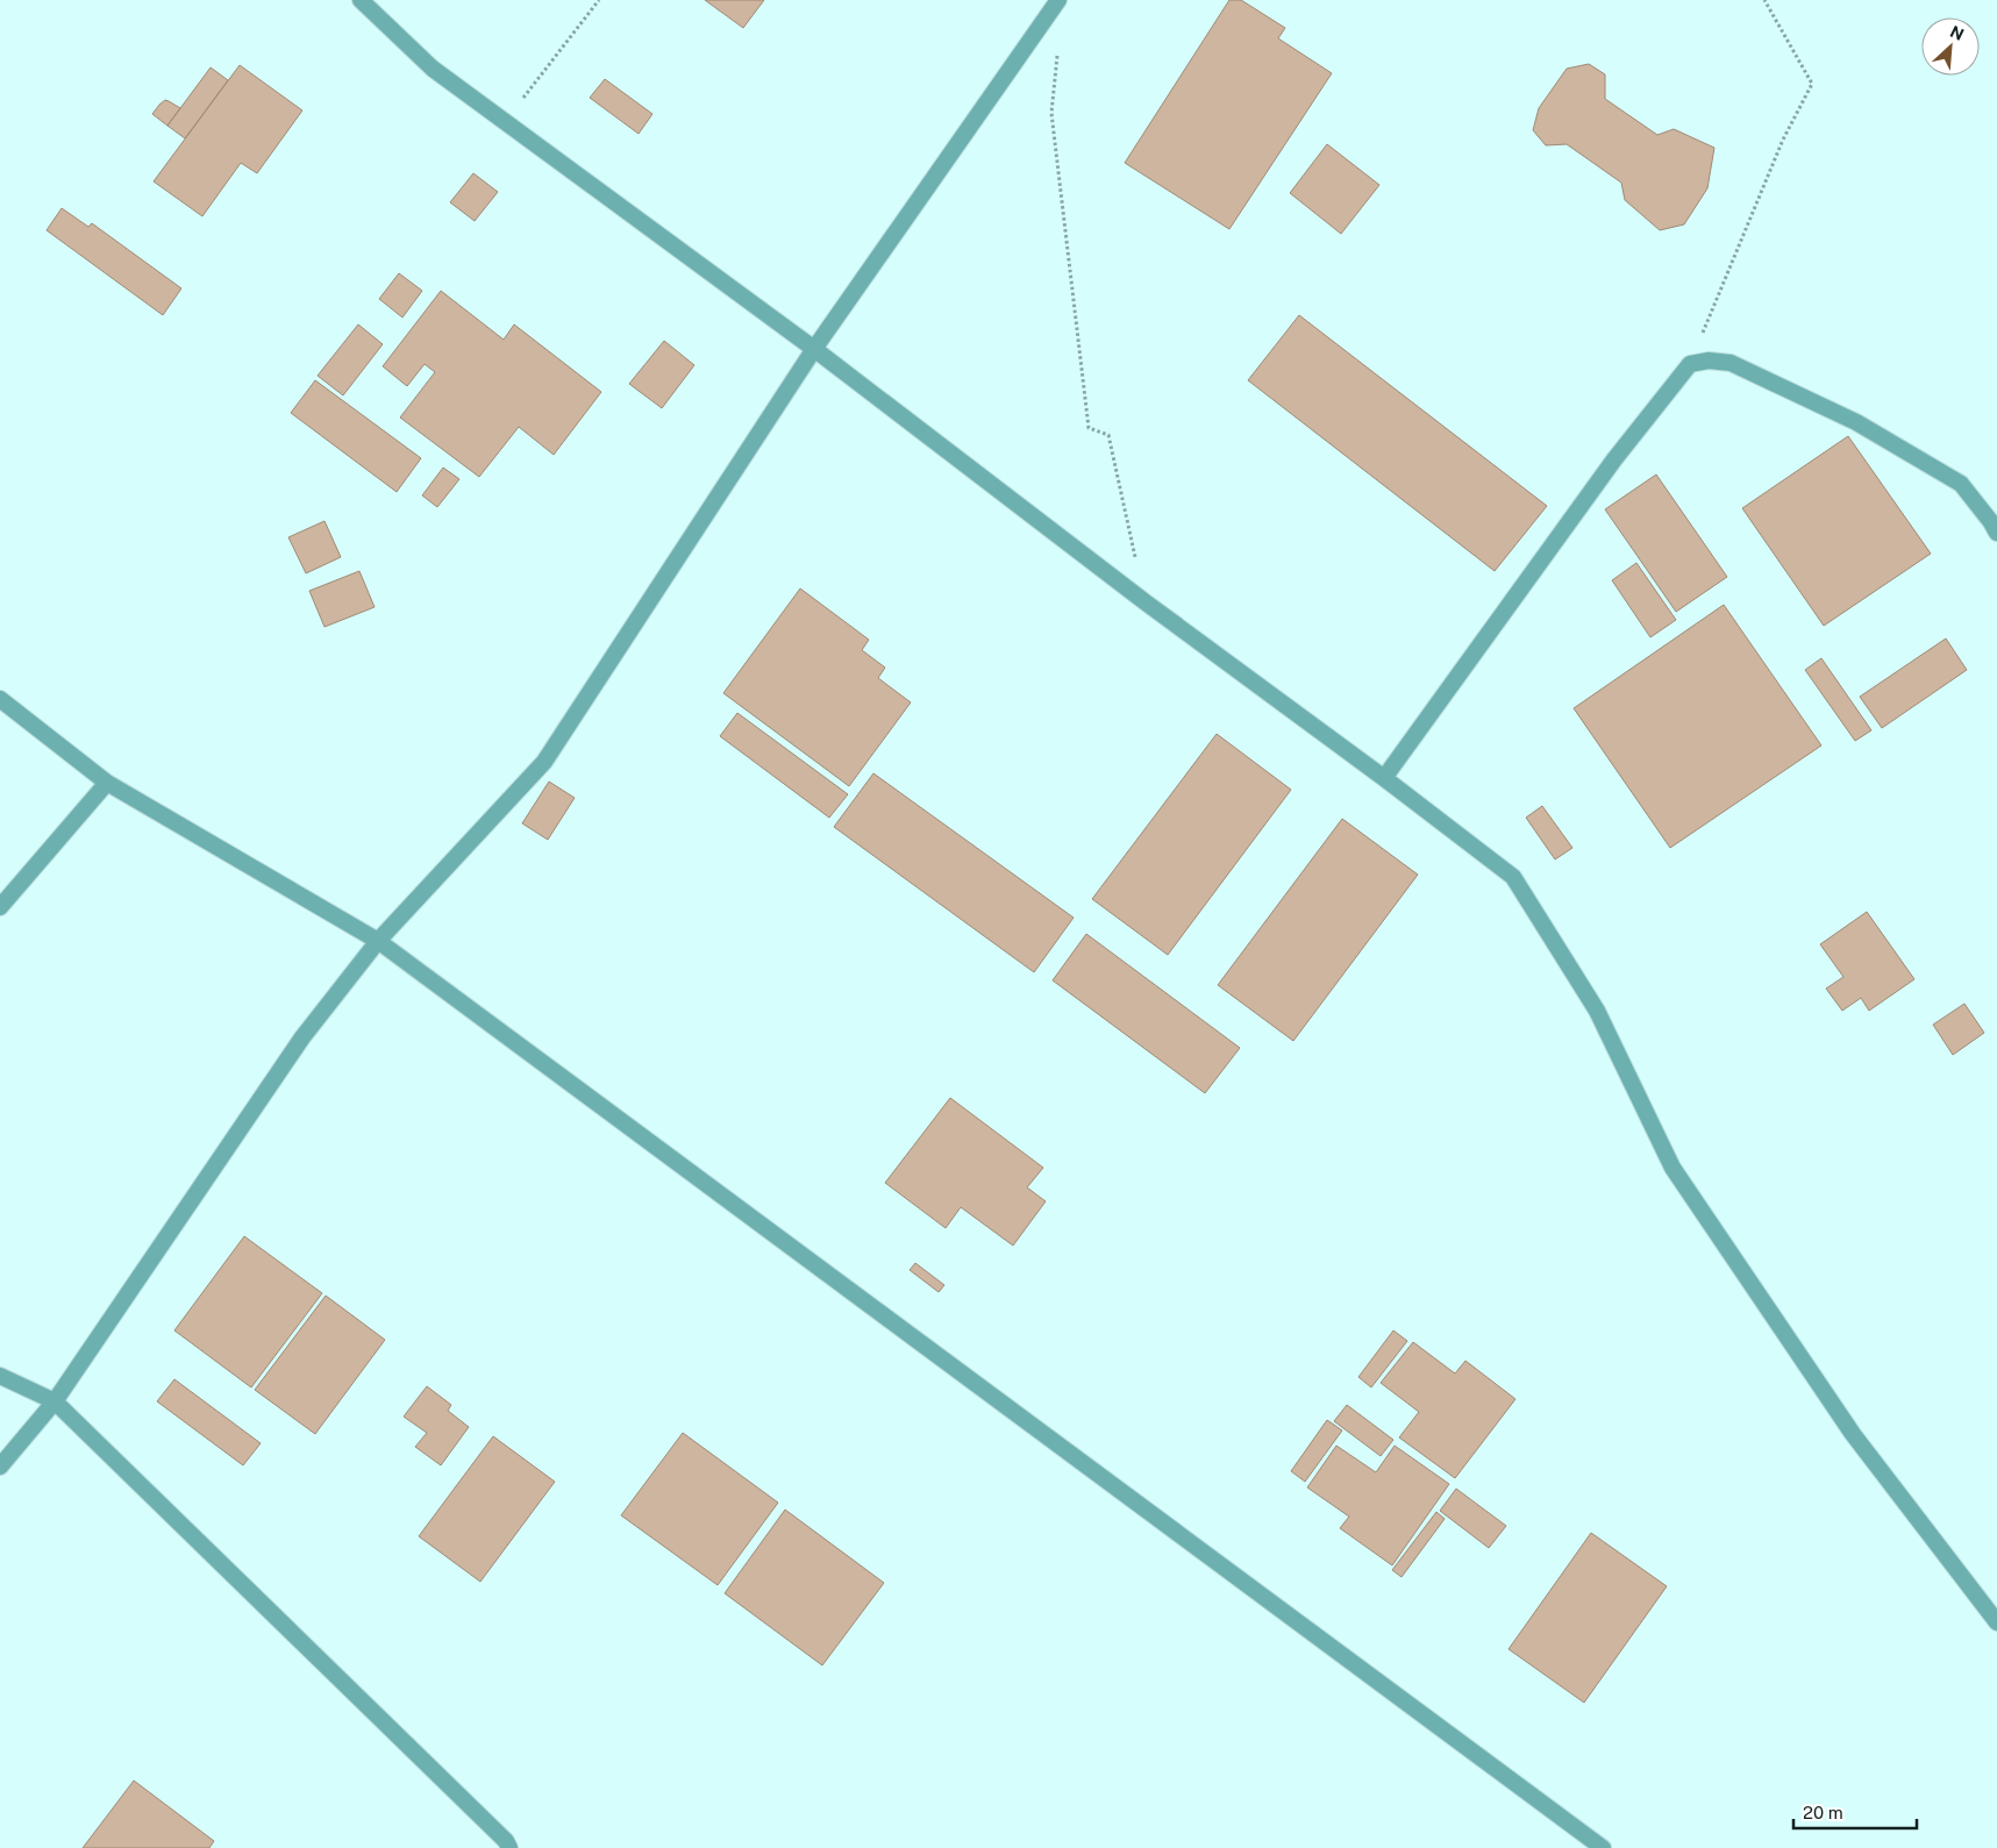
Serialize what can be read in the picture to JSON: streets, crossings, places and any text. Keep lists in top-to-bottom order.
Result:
{
  "scale_bar": "20 m",
  "north": "top right"
}
